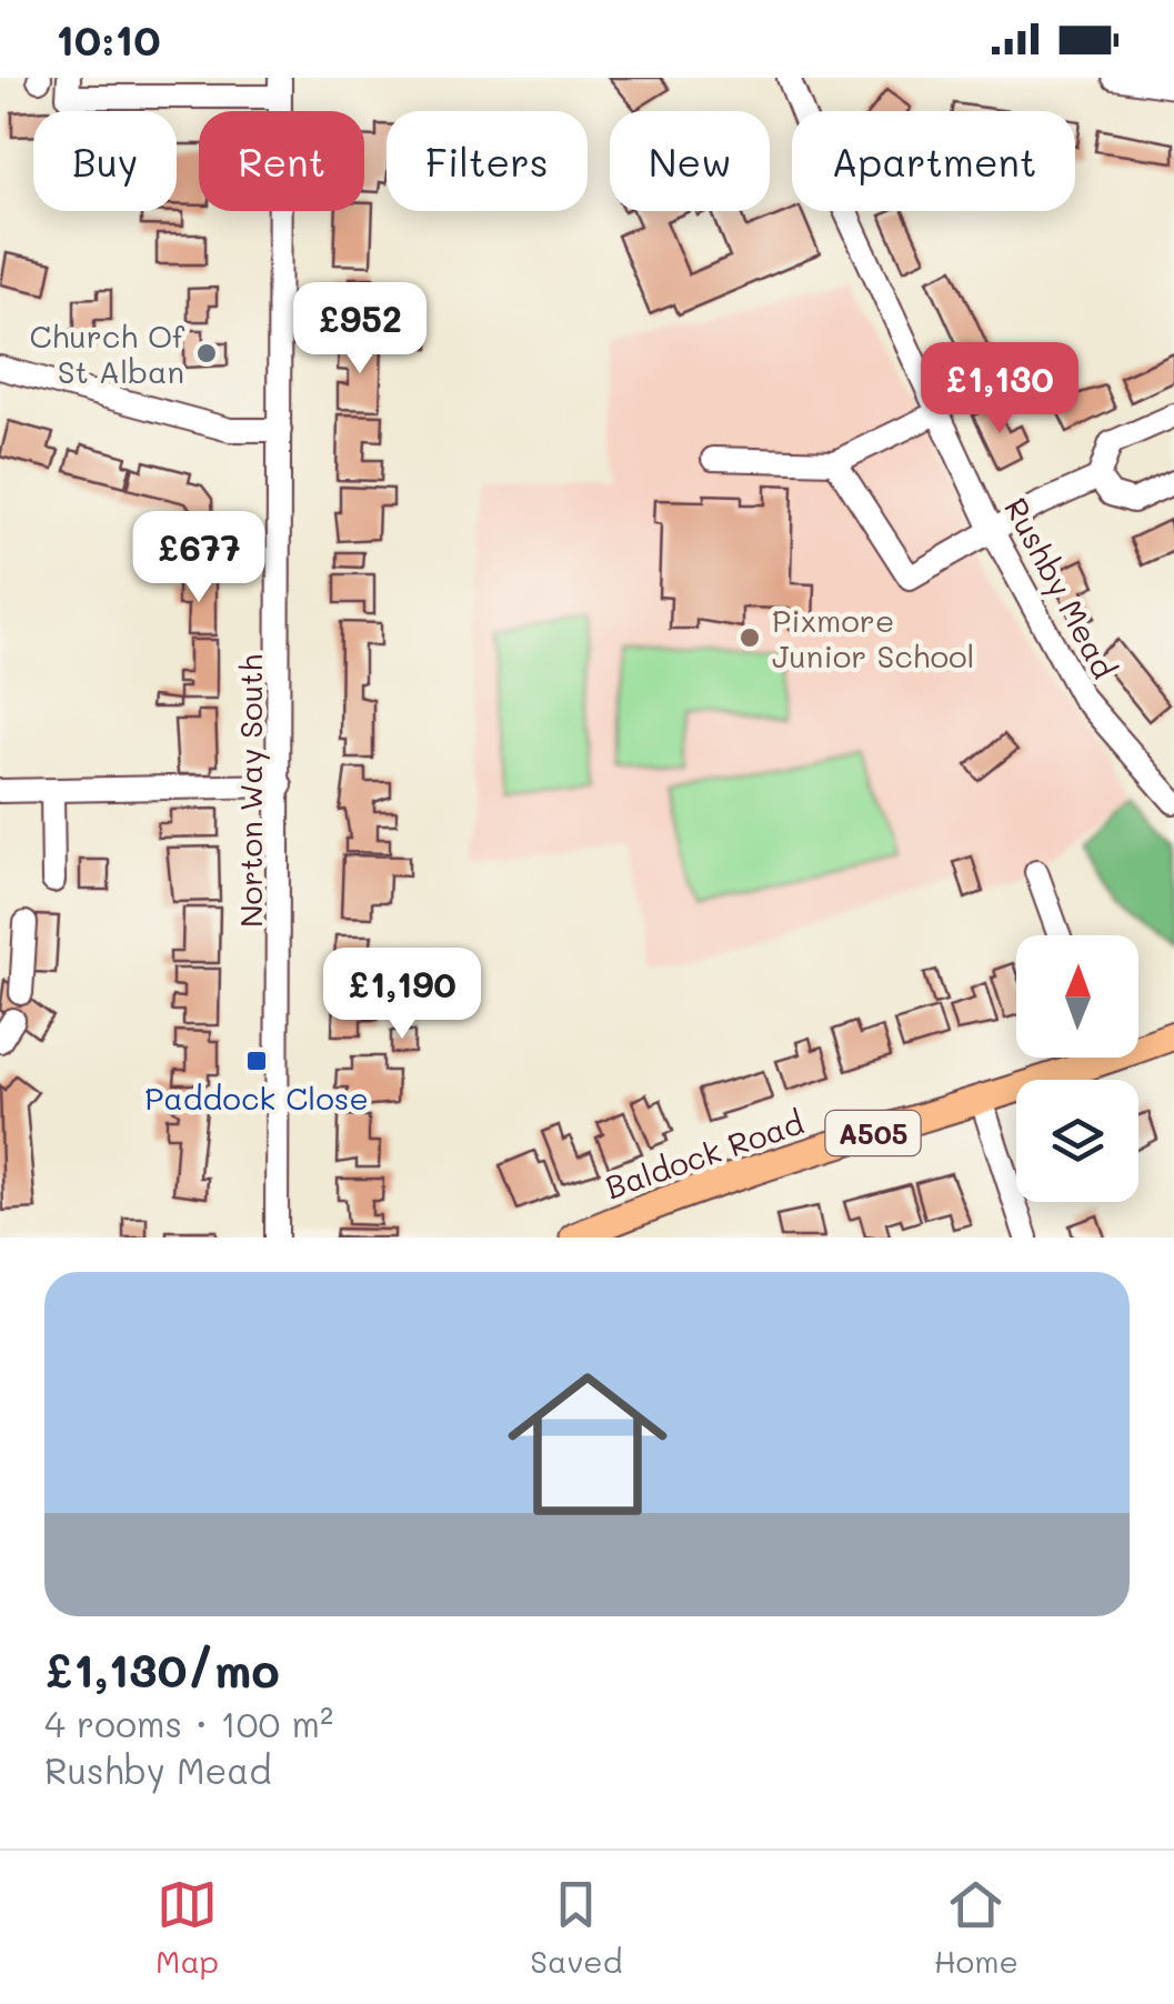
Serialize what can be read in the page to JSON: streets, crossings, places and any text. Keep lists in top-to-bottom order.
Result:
{
  "streets": {
    "main road": ["A505", "Baldock Road"],
    "street": ["Rushby Mead", "Norton Way South"]
  },
  "places": {
    "other": ["Church Of St Alban", "Pixmore Junior School"],
    "transit": ["Paddock Close"]
  },
  "north": "top",
  "page": {
    "status": "10:10",
    "chip": [
      "Buy",
      "Rent",
      "Filters",
      "New",
      "Apartment"
    ],
    "price": [
      "£952",
      "£1,130",
      "£677",
      "£1,190"
    ],
    "list": [
      {
        "name": "£1,130/mo",
        "note": "4 rooms · 100 m² · Rushby Mead"
      }
    ],
    "tabs": ["Map", "Saved", "Home"]
  }
}
